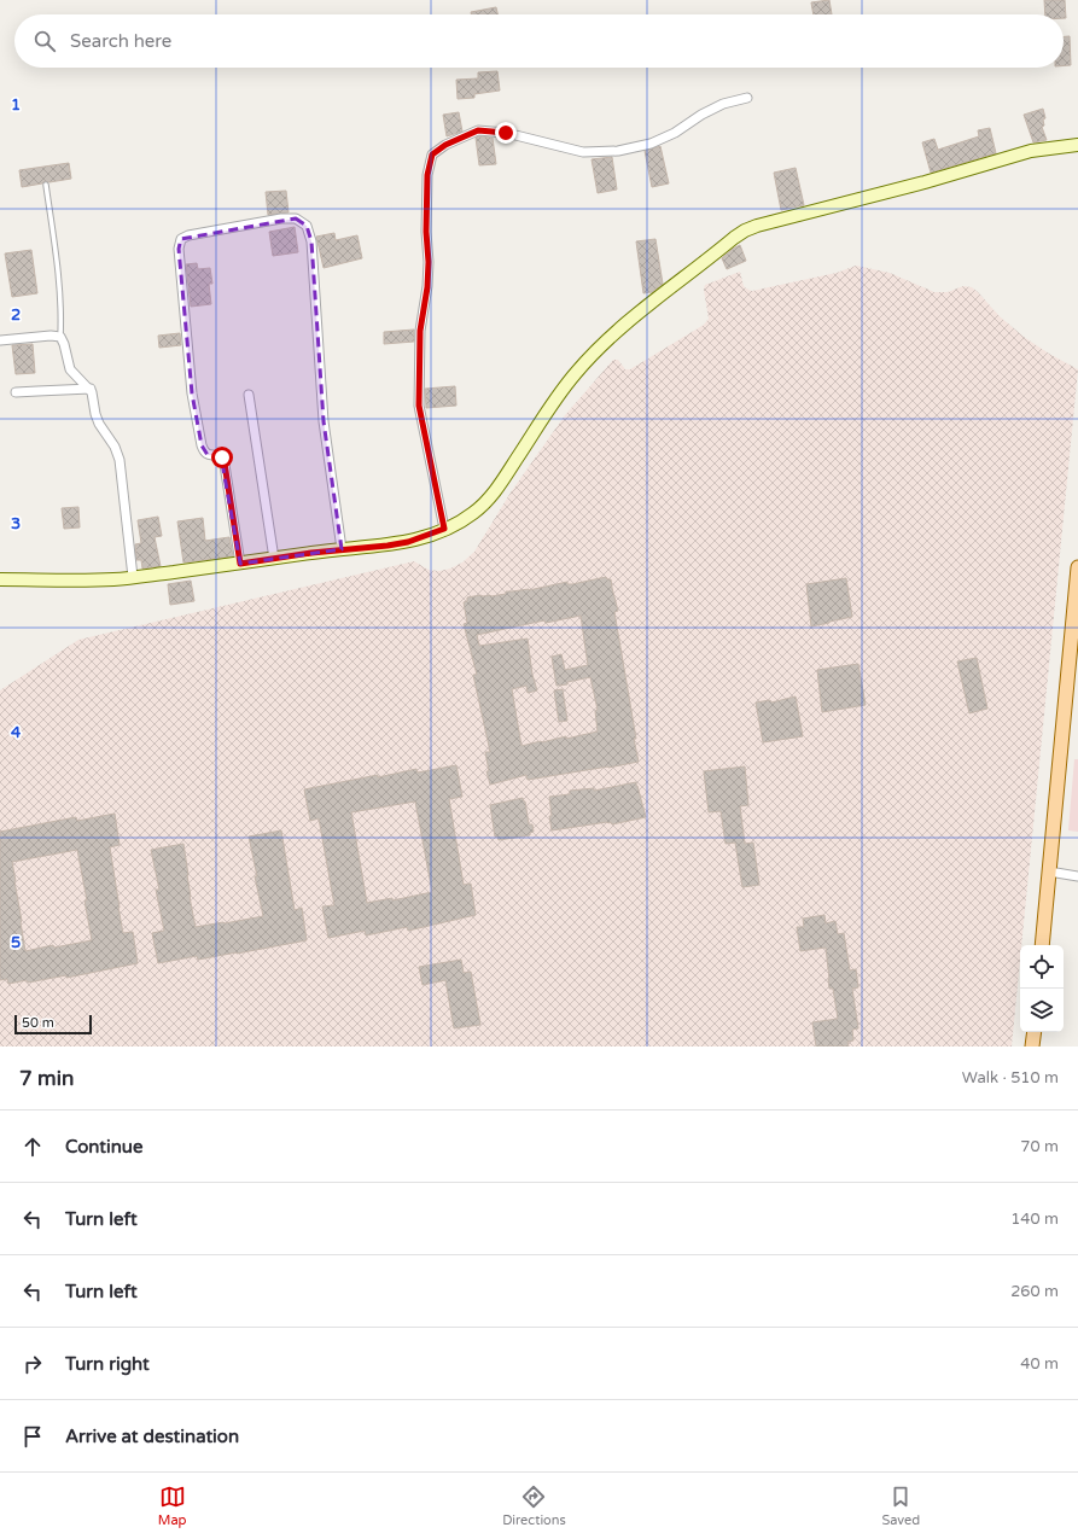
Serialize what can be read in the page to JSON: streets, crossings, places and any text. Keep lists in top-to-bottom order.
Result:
{
  "scale_bar": "50 m",
  "page": {
    "search": "Search here",
    "scale": "50 m",
    "heading": ["7 min", "Walk · 510 m"],
    "list": [
      ["Continue", "70 m"],
      ["Turn left", "140 m"],
      ["Turn left", "260 m"],
      ["Turn right", "40 m"],
      "Arrive at destination"
    ],
    "nav": ["Map", "Directions", "Saved"]
  },
  "grid": {
    "rows": [
      "1",
      "2",
      "3",
      "4",
      "5"
    ]
  }
}
